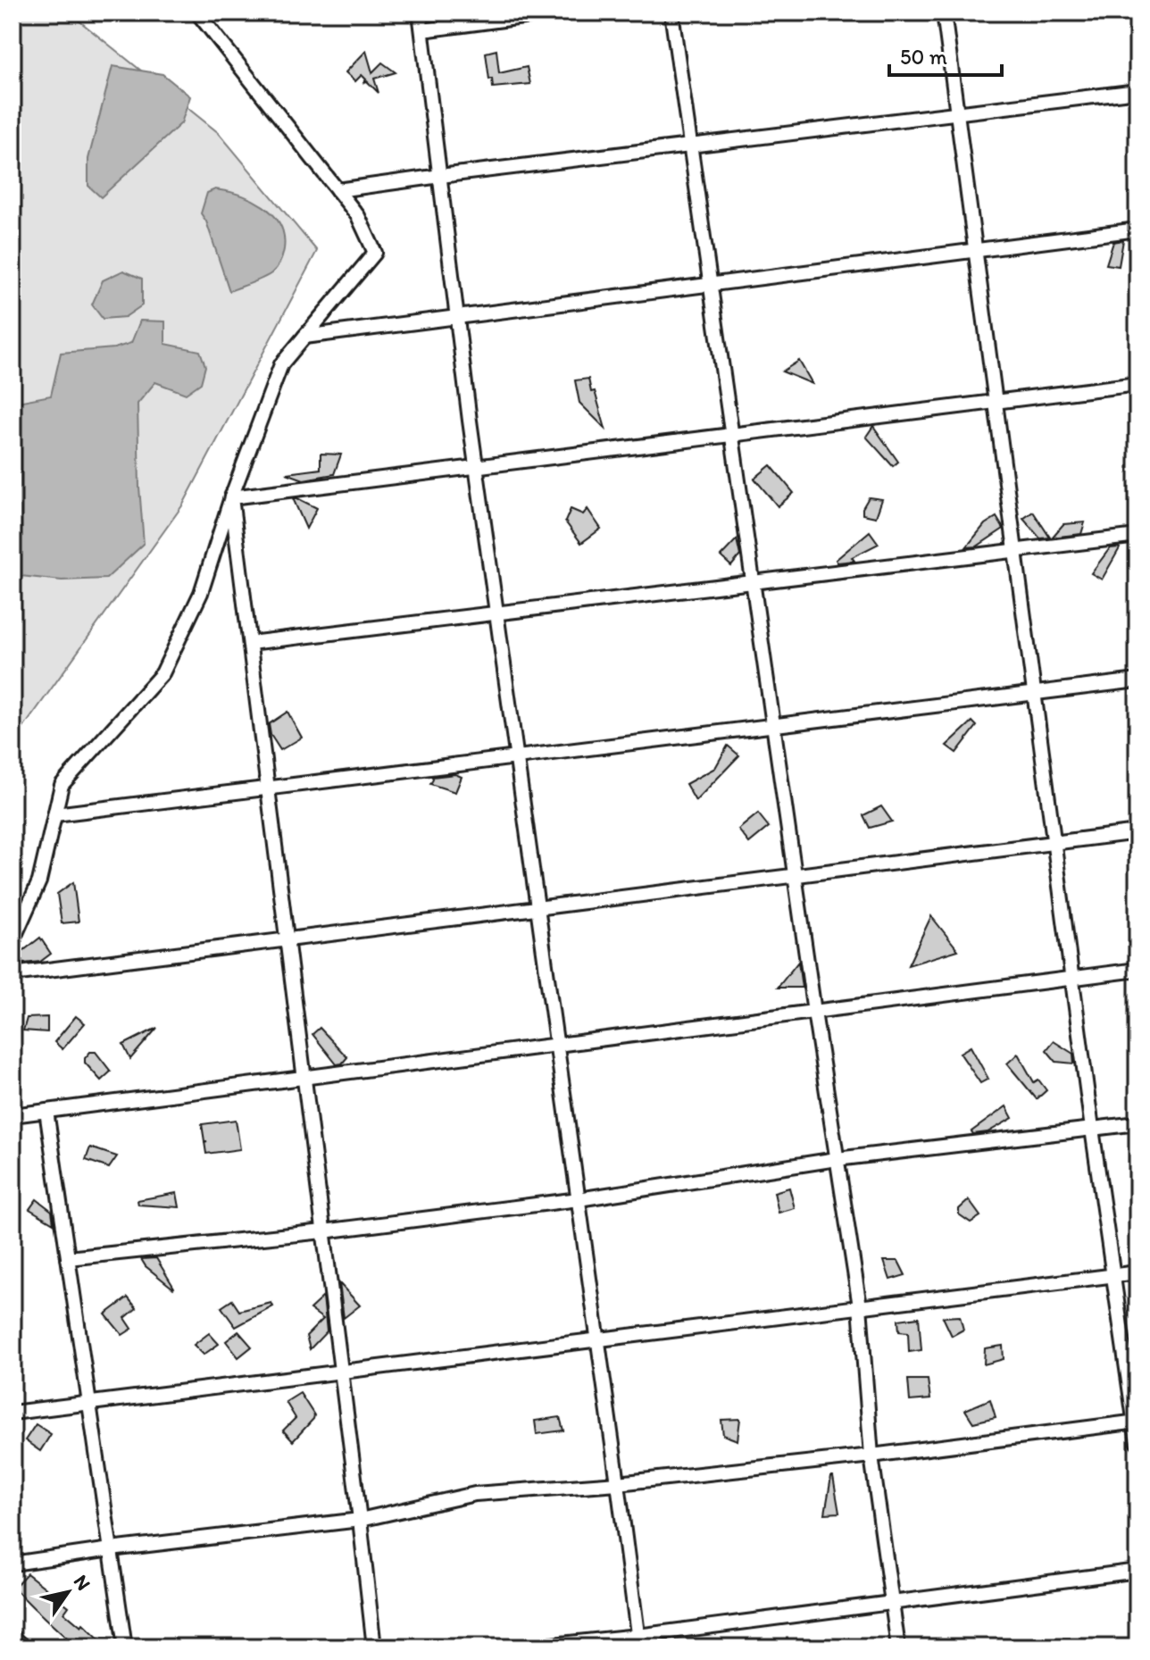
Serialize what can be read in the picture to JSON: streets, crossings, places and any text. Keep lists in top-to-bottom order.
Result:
{
  "scale_bar": "50 m",
  "north": "top right"
}
